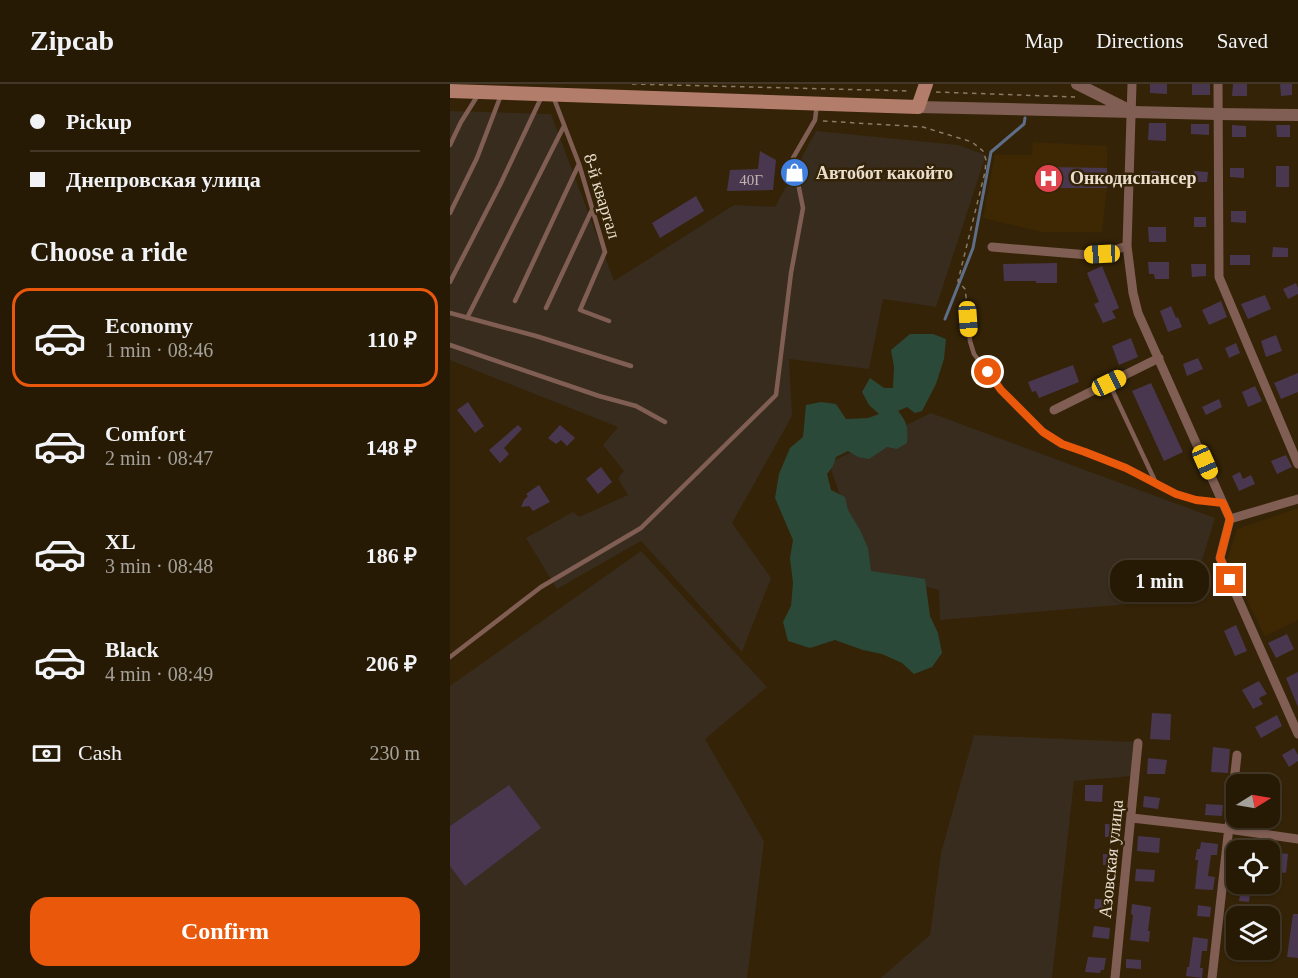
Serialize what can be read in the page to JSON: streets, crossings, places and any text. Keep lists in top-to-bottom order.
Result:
{
  "streets": {
    "street": ["Азовская улица"],
    "lane": ["8-й квартал"]
  },
  "places": {
    "shop": ["Автобот какойто"],
    "hospital": ["Онкодиспансер"]
  },
  "house_numbers": ["40Г"],
  "north": "right",
  "page": {
    "header": "Zipcab",
    "nav": ["Map", "Directions", "Saved"],
    "banner": ["Pickup", "Днепровская улица"],
    "heading": "Choose a ride",
    "list": [
      {
        "name": "Economy",
        "note": "1 min · 08:46",
        "value": "110 ₽"
      },
      {
        "name": "Comfort",
        "note": "2 min · 08:47",
        "value": "148 ₽"
      },
      {
        "name": "XL",
        "note": "3 min · 08:48",
        "value": "186 ₽"
      },
      {
        "name": "Black",
        "note": "4 min · 08:49",
        "value": "206 ₽"
      }
    ],
    "bubble": "1 min",
    "pay": ["Cash", "230 m"],
    "buttons": "Confirm"
  }
}
